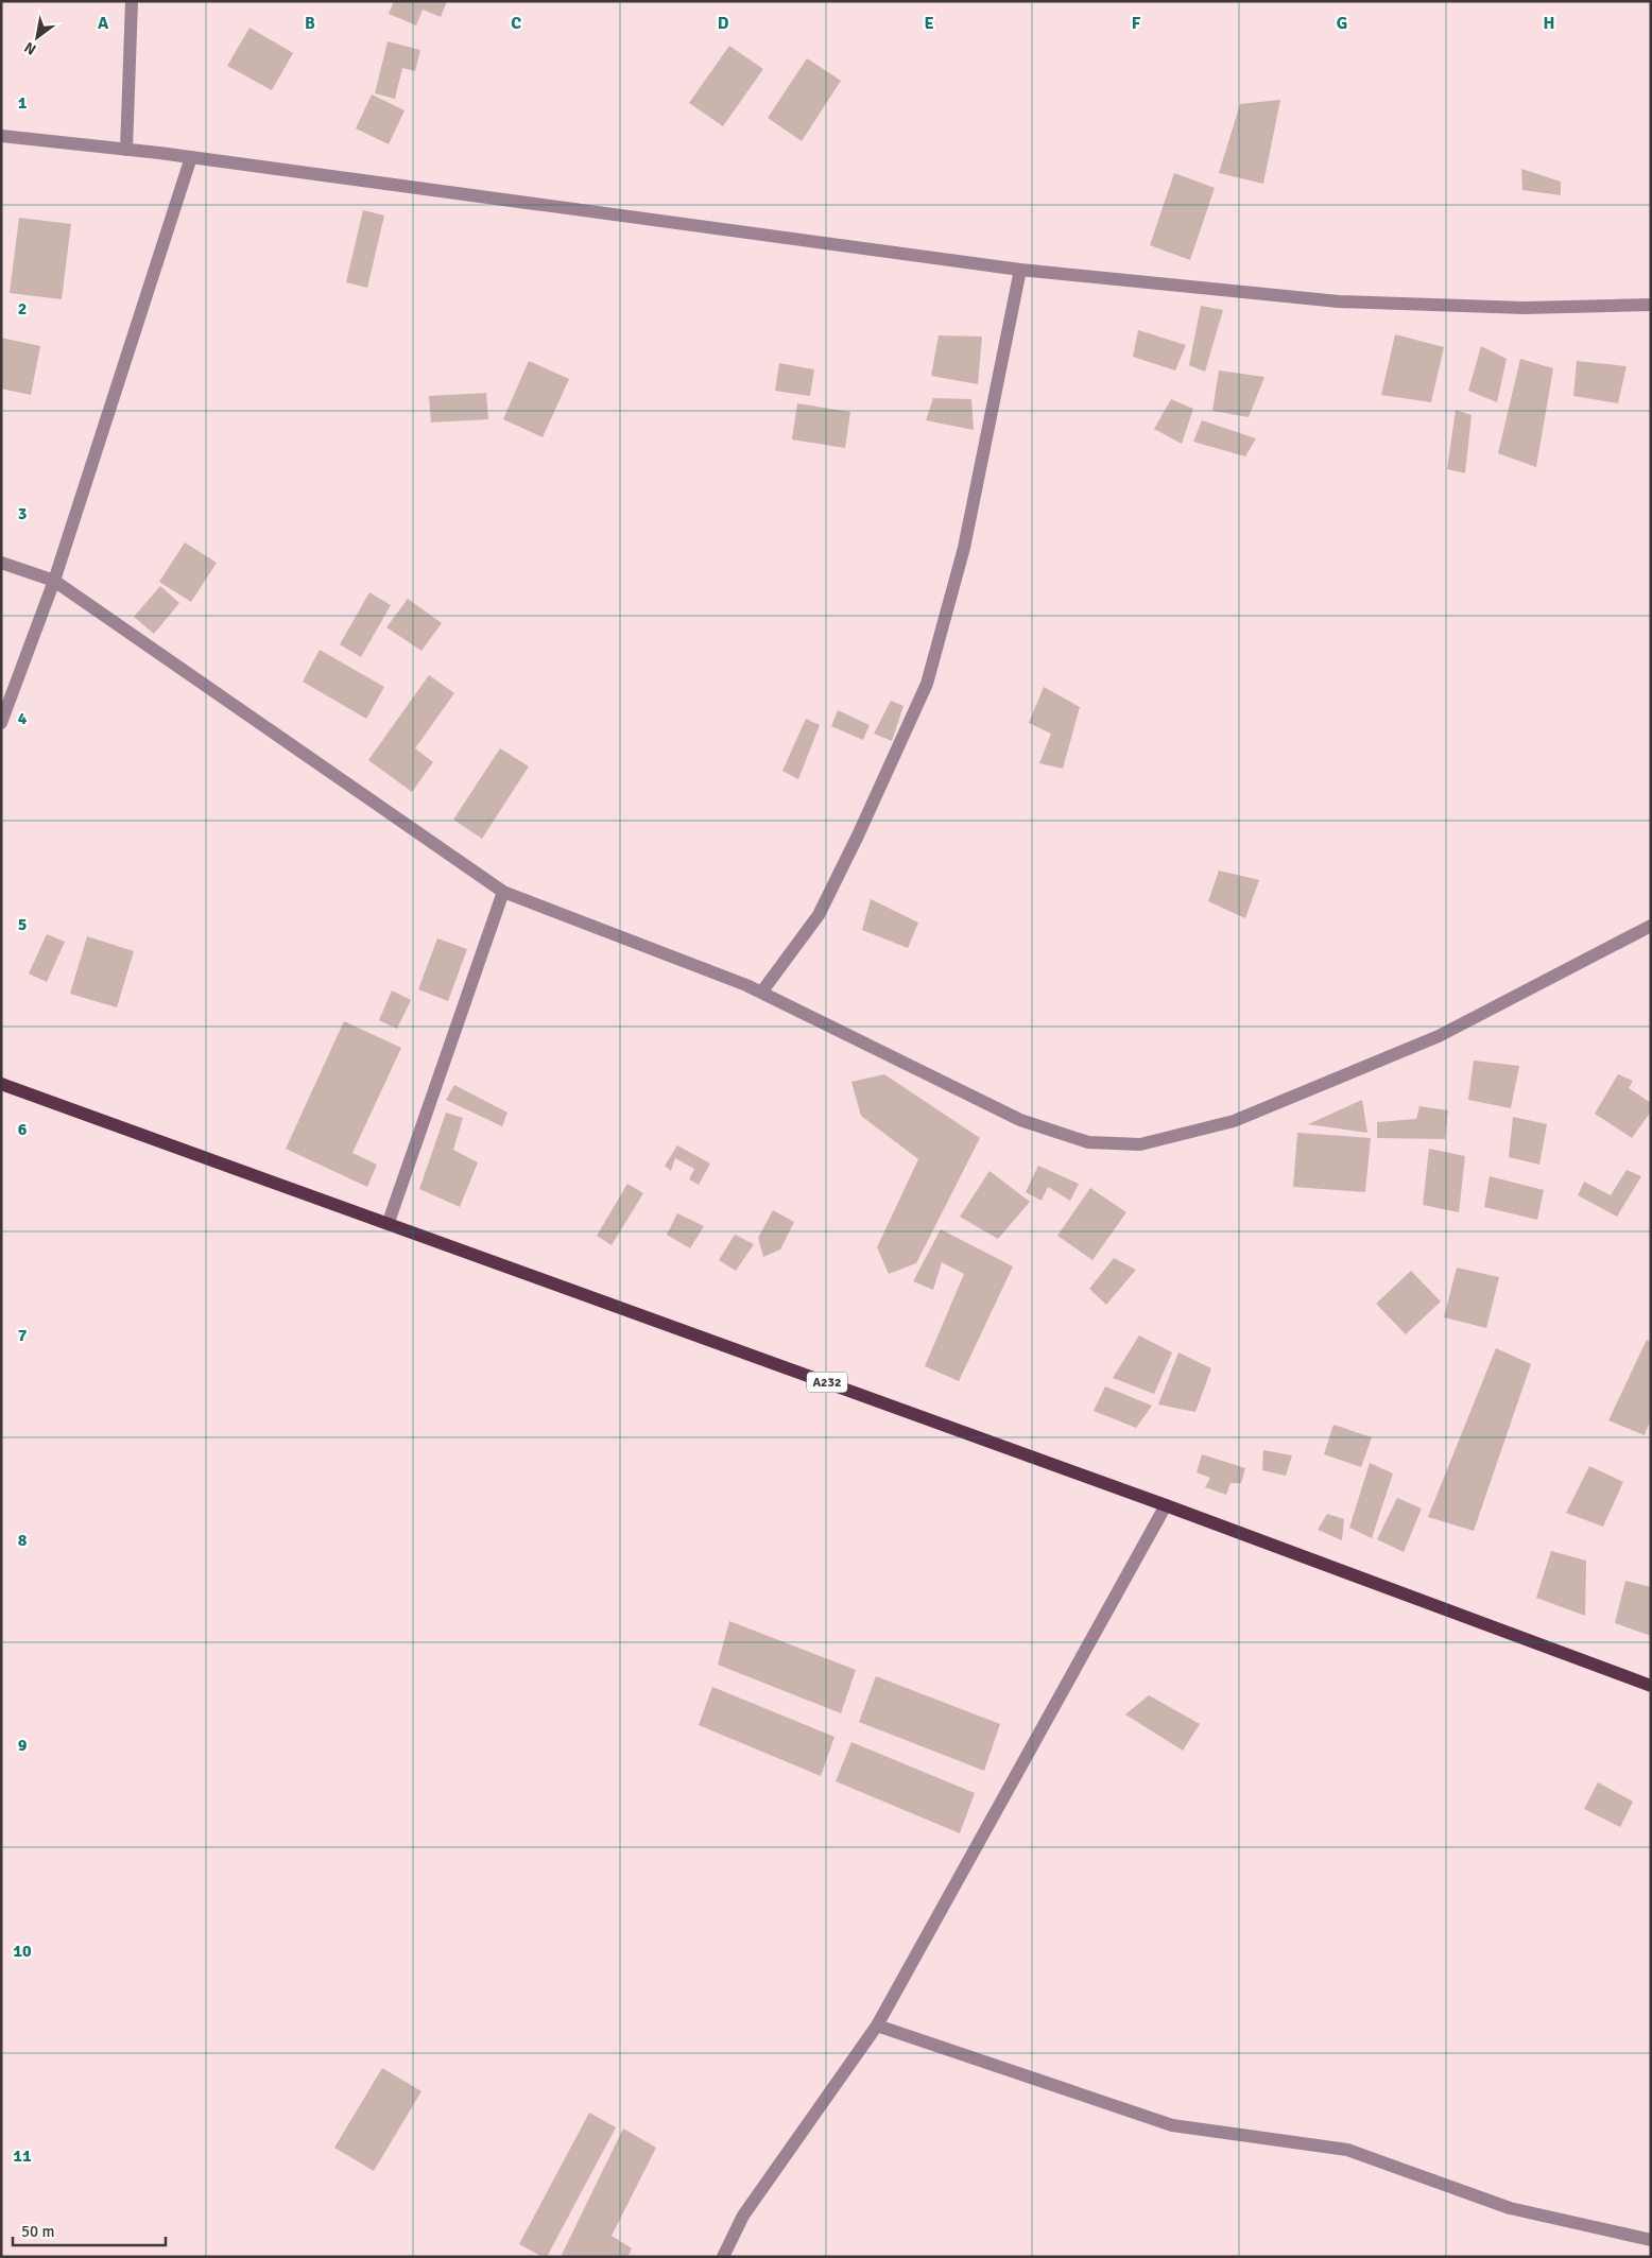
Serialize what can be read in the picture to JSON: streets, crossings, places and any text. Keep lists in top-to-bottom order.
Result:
{
  "streets": {
    "main road": ["A232"]
  },
  "scale_bar": "50 m",
  "north": "bottom left",
  "grid": {
    "columns": [
      "A",
      "B",
      "C",
      "D",
      "E",
      "F",
      "G",
      "H"
    ],
    "rows": [
      "1",
      "2",
      "3",
      "4",
      "5",
      "6",
      "7",
      "8",
      "9",
      "10",
      "11"
    ]
  }
}
